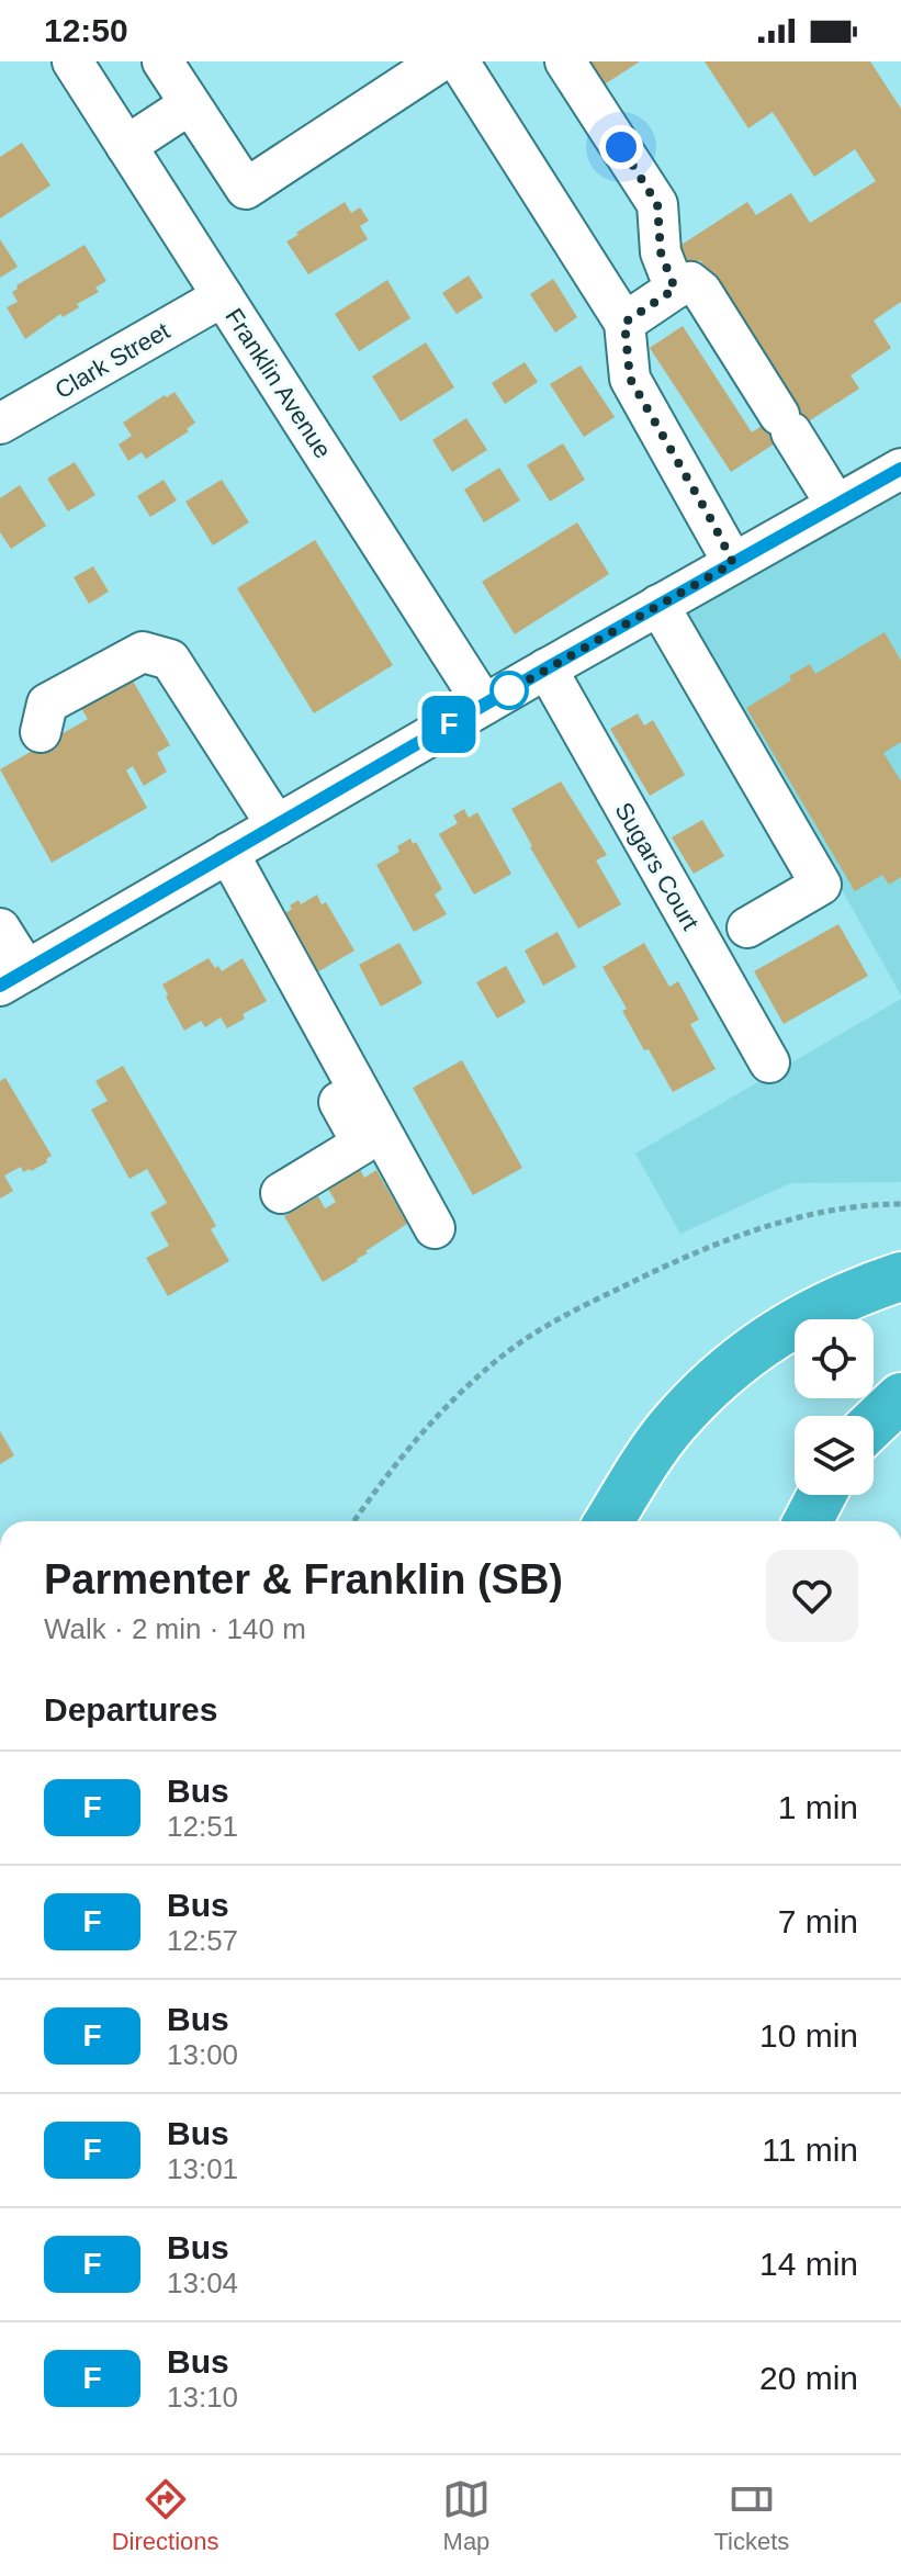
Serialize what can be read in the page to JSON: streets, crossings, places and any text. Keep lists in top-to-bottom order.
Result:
{
  "streets": {
    "street": ["Clark Street", "Franklin Avenue", "Sugars Court"]
  },
  "crossings": [
    ["Clark Street", "Franklin Avenue"]
  ],
  "lines": ["bus line F"],
  "page": {
    "status": "12:50",
    "on_map": "F",
    "heading": [
      ["Parmenter & Franklin (SB)", "Walk · 2 min · 140 m"],
      "Departures"
    ],
    "list": [
      {
        "mark": "F",
        "name": "Bus",
        "note": "12:51",
        "value": "1 min"
      },
      {
        "mark": "F",
        "name": "Bus",
        "note": "12:57",
        "value": "7 min"
      },
      {
        "mark": "F",
        "name": "Bus",
        "note": "13:00",
        "value": "10 min"
      },
      {
        "mark": "F",
        "name": "Bus",
        "note": "13:01",
        "value": "11 min"
      },
      {
        "mark": "F",
        "name": "Bus",
        "note": "13:04",
        "value": "14 min"
      },
      {
        "mark": "F",
        "name": "Bus",
        "note": "13:10",
        "value": "20 min"
      }
    ],
    "tabs": ["Directions", "Map", "Tickets"]
  }
}
